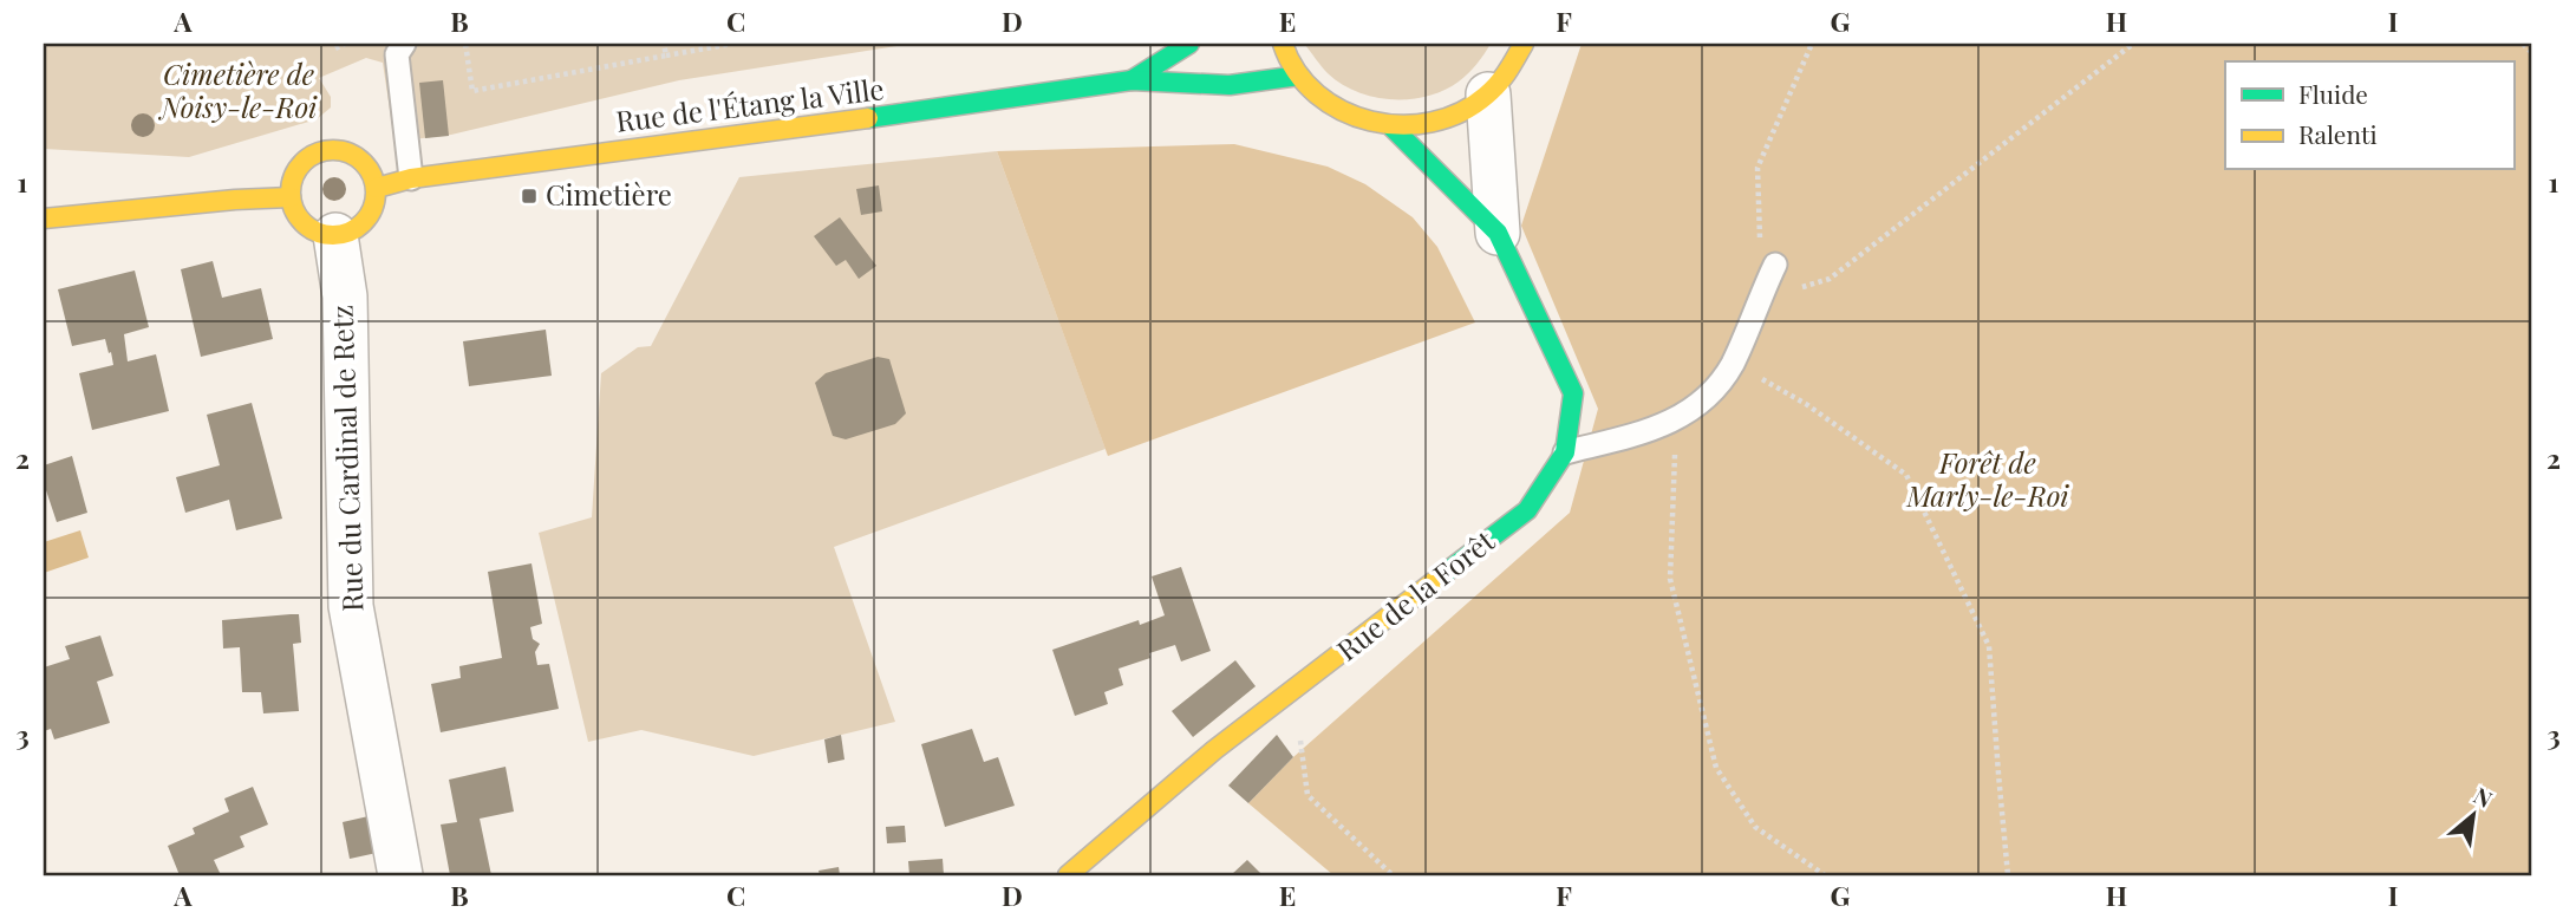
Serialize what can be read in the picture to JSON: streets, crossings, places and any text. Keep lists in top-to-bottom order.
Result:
{
  "streets": {
    "street": ["Rue de l'Étang la Ville", "Rue du Cardinal de Retz", "Rue de la Forêt"]
  },
  "crossings": [
    ["Rue de l'Étang la Ville", "Rue du Cardinal de Retz"]
  ],
  "parks": ["Cimetière de Noisy-le-Roi", "Forêt de Marly-le-Roi"],
  "places": {
    "transit": ["Cimetière"]
  },
  "legend": ["Fluide", "Ralenti"],
  "north": "top right",
  "grid": {
    "columns": [
      "A",
      "B",
      "C",
      "D",
      "E",
      "F",
      "G",
      "H",
      "I"
    ],
    "rows": ["1", "2", "3"]
  }
}
